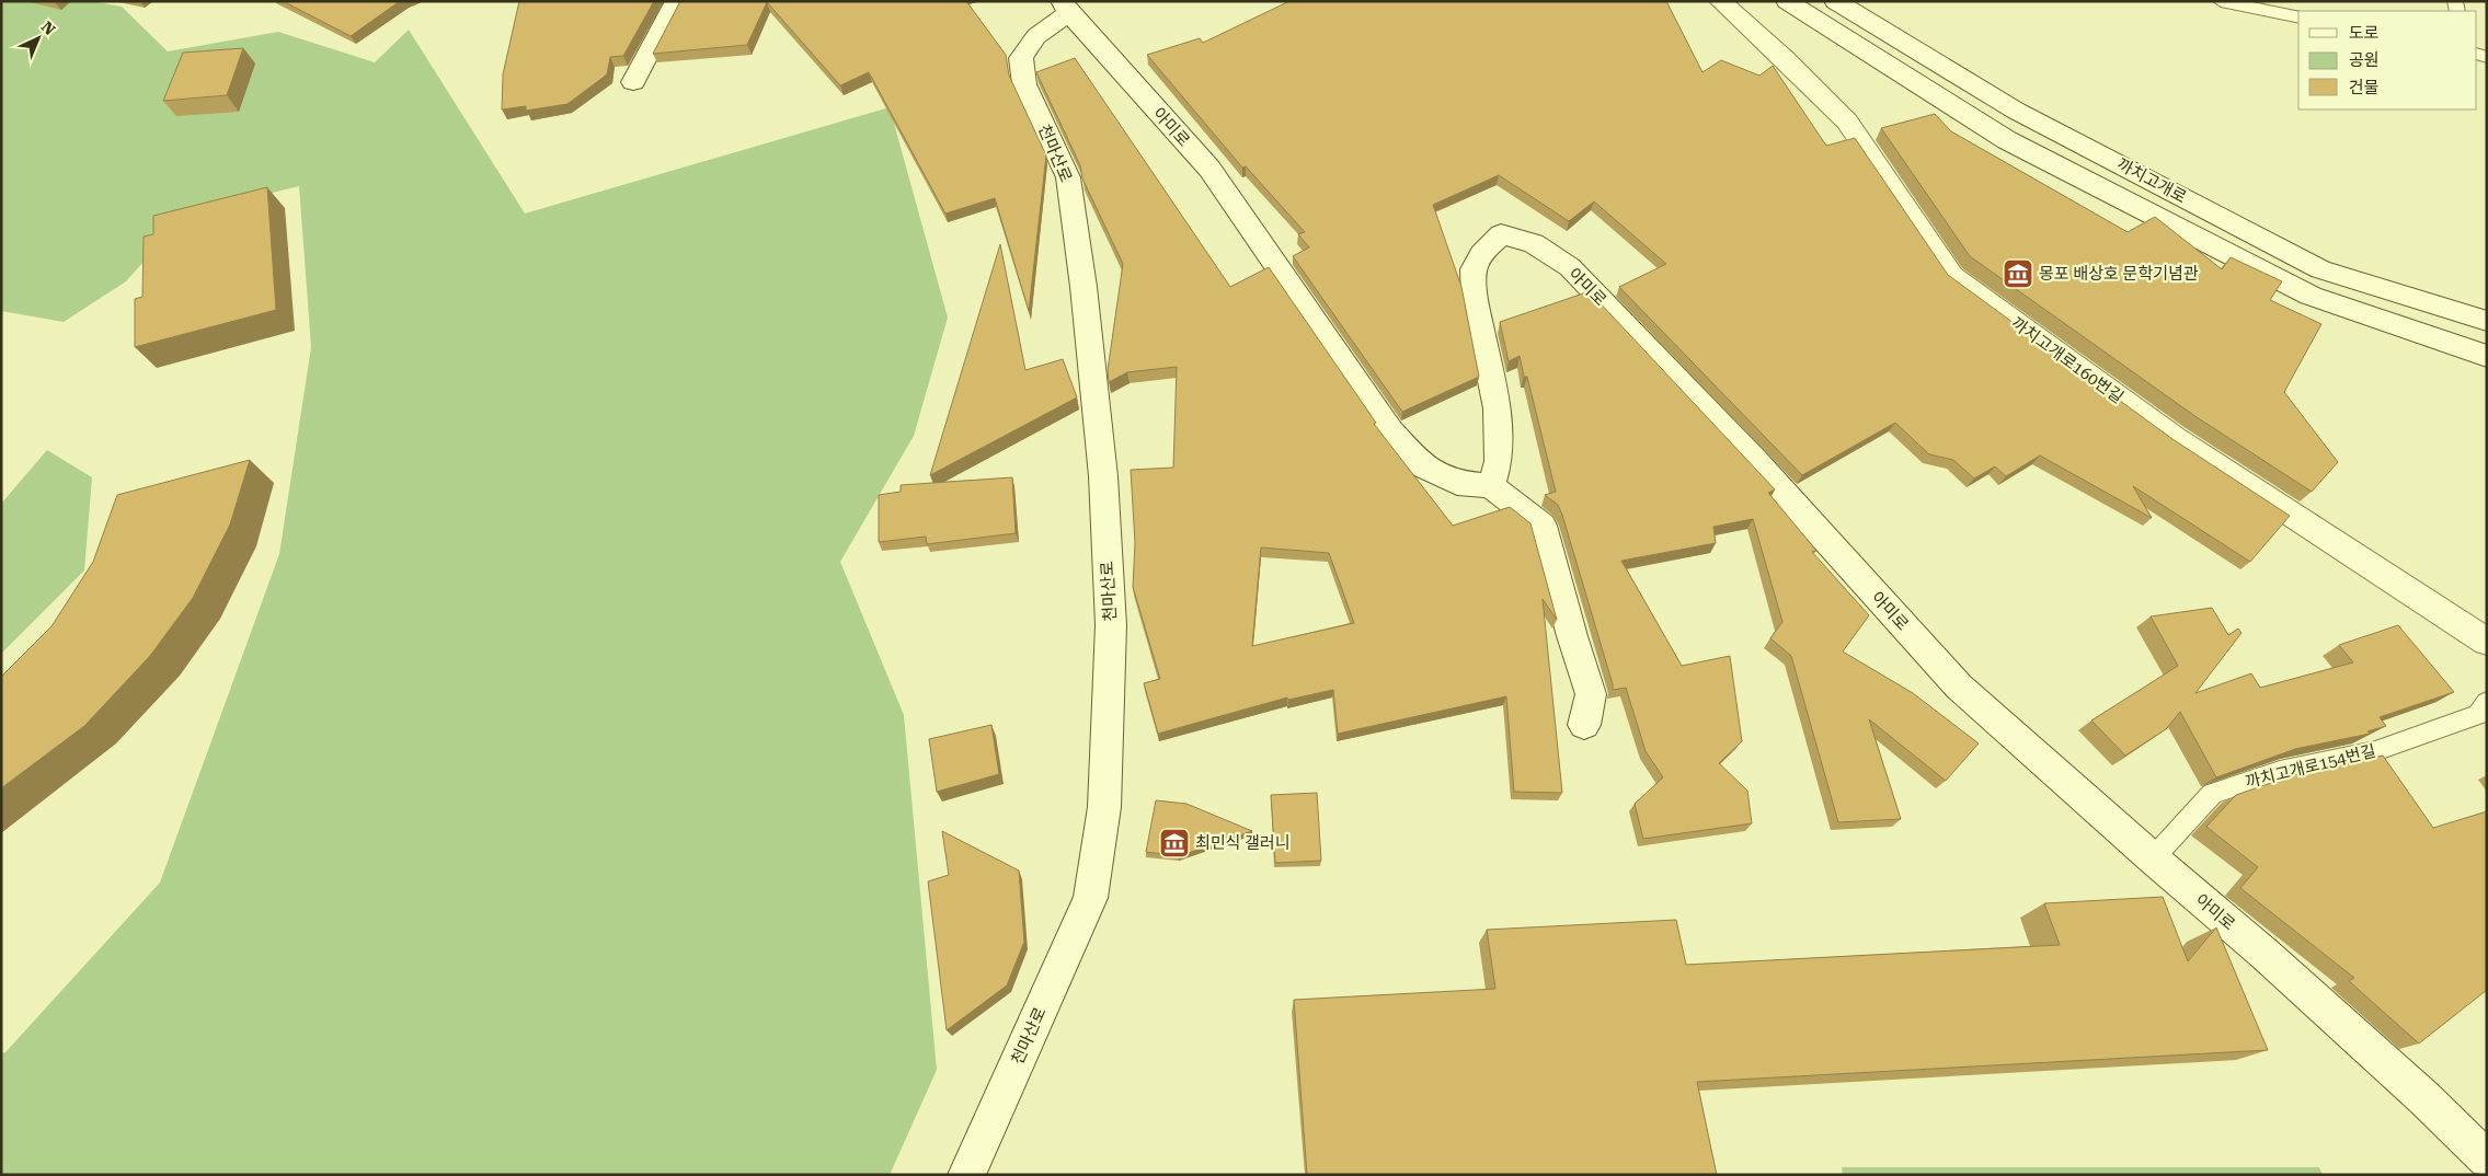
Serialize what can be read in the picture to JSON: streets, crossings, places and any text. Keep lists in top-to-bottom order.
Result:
{
  "streets": {
    "street": [
      "아미로",
      "천마산로",
      "까치고개로",
      "까치고개로160번길"
    ],
    "lane": ["까치고개로154번길"]
  },
  "crossings": [
    ["아미로", "천마산로"],
    ["아미로", "까치고개로154번길"]
  ],
  "places": {
    "museum": ["몽포 배상호 문학기념관", "최민식 갤러니"]
  },
  "legend": ["도로", "공원", "건물"],
  "north": "top right"
}
